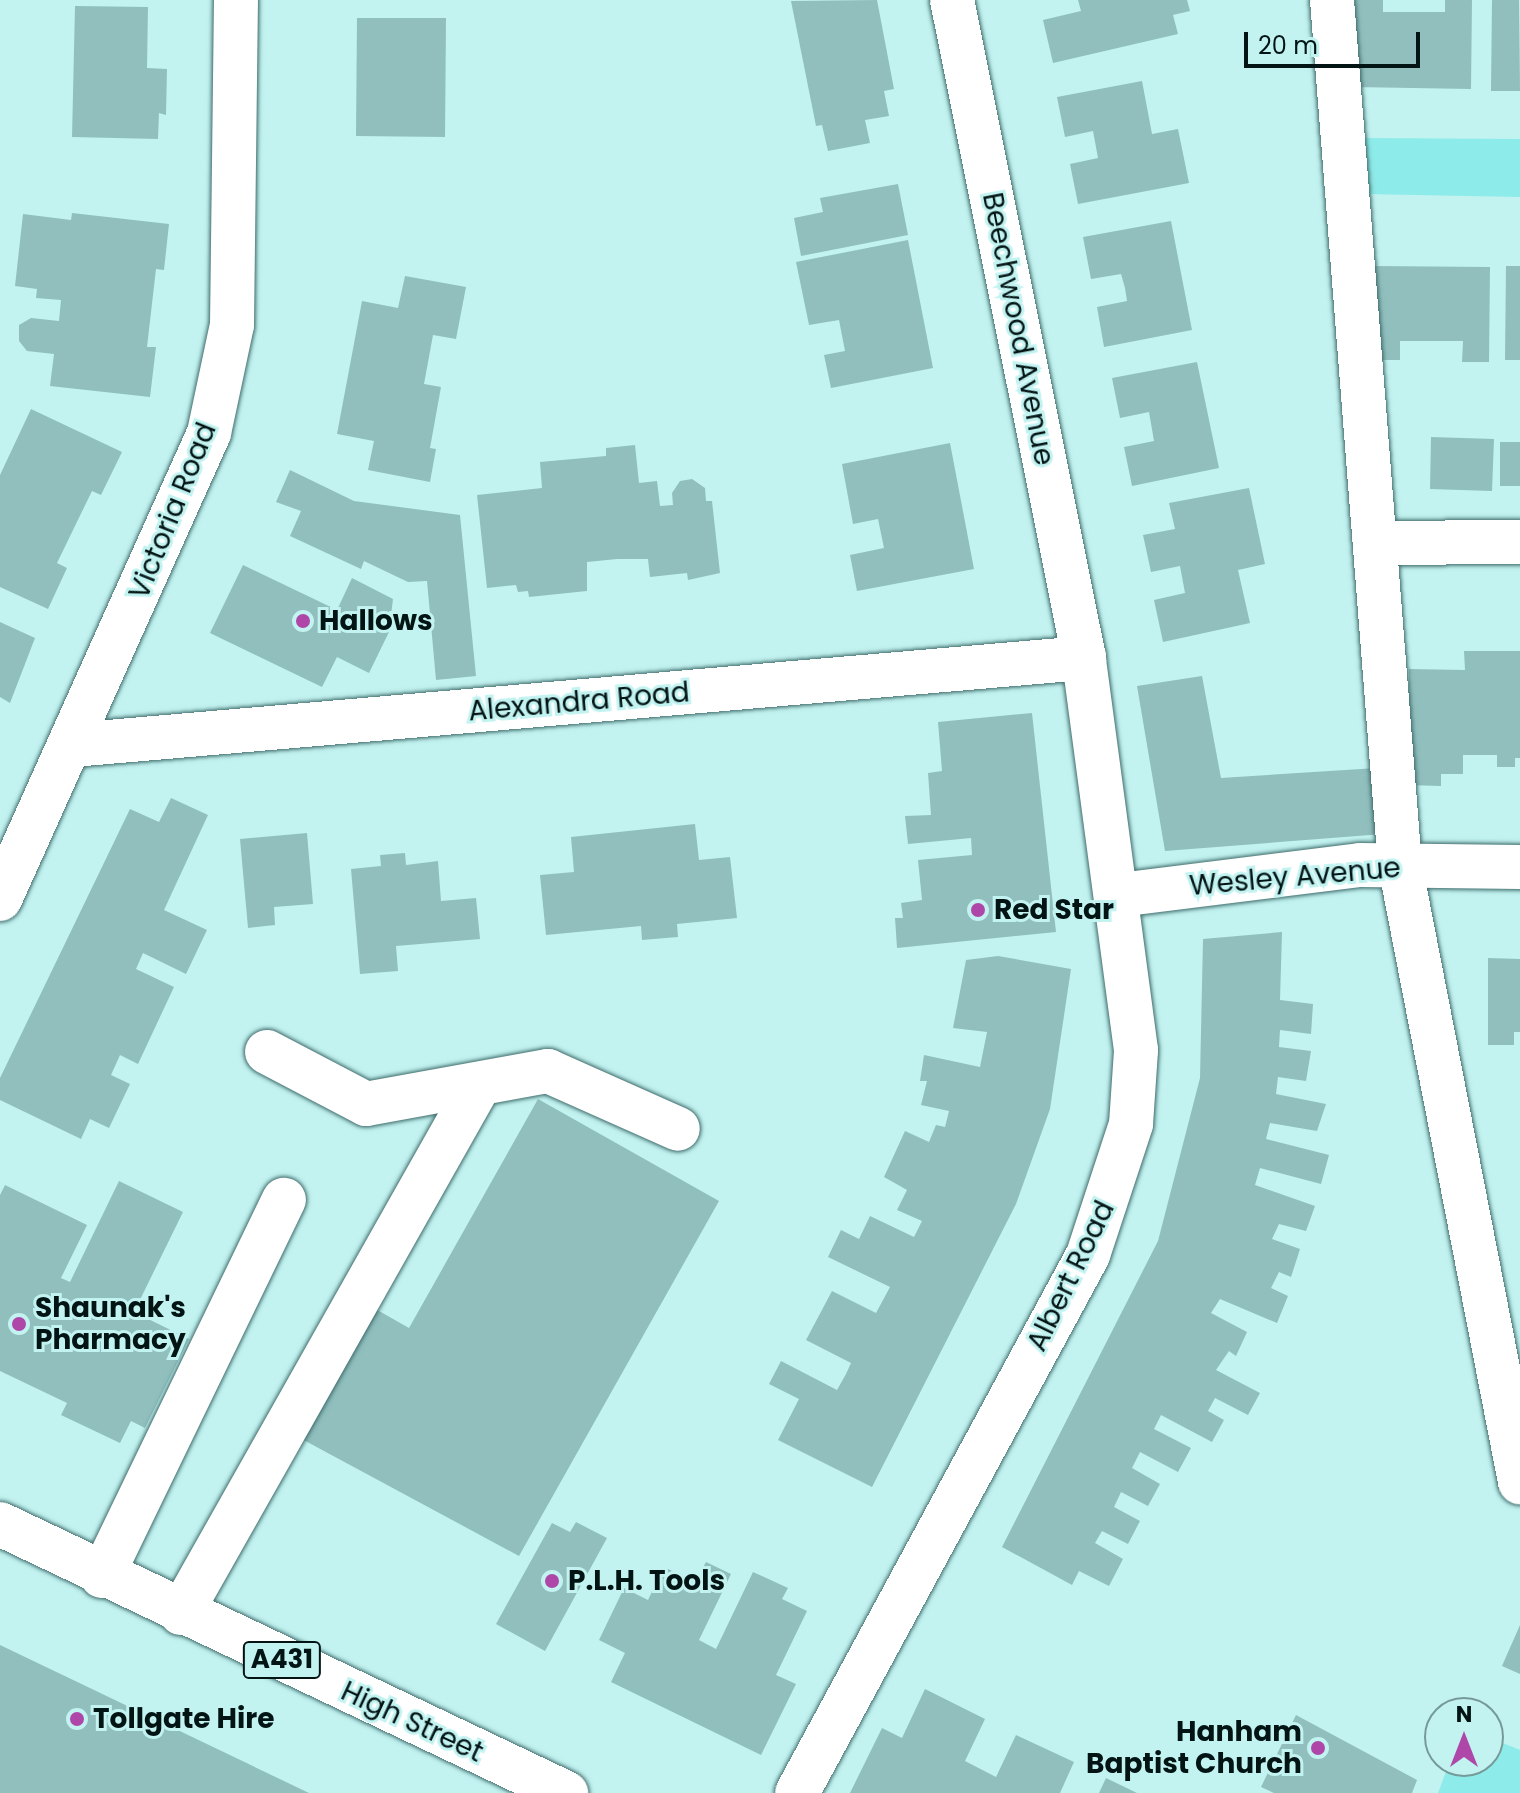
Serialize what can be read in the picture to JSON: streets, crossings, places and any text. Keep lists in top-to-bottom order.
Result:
{
  "streets": {
    "street": [
      "Beechwood Avenue",
      "Victoria Road",
      "Alexandra Road",
      "Wesley Avenue",
      "Albert Road",
      "A431",
      "High Street"
    ]
  },
  "crossings": [
    ["Beechwood Avenue", "Alexandra Road"],
    ["Beechwood Avenue", "Albert Road"],
    ["Victoria Road", "Alexandra Road"],
    ["Alexandra Road", "Albert Road"],
    ["Wesley Avenue", "Albert Road"]
  ],
  "places": [
    "Hallows",
    "Red Star",
    "Shaunak's Pharmacy",
    "P.L.H. Tools",
    "Tollgate Hire",
    "Hanham Baptist Church"
  ],
  "scale_bar": "20 m",
  "north": "top"
}
